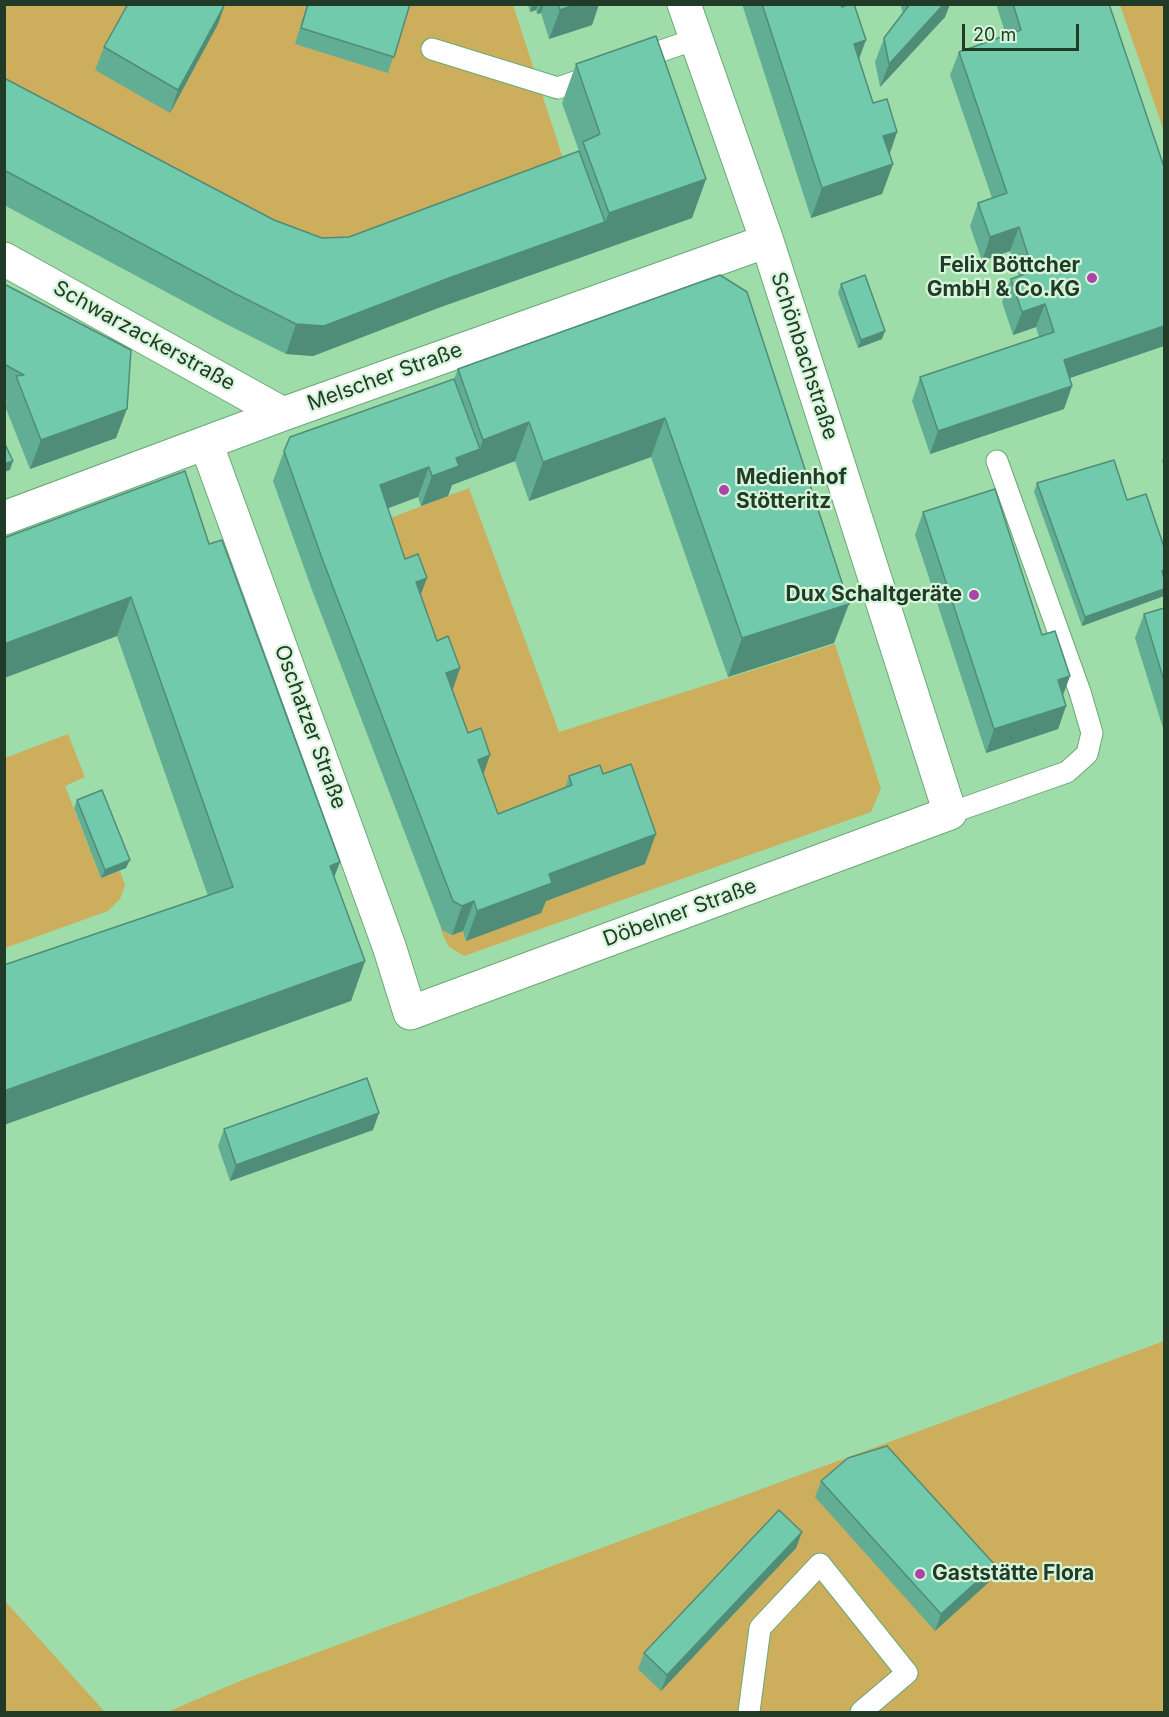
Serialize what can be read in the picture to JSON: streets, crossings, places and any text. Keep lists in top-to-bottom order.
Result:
{
  "streets": {
    "street": [
      "Schwarzackerstraße",
      "Schönbachstraße",
      "Melscher Straße",
      "Oschatzer Straße",
      "Döbelner Straße"
    ]
  },
  "crossings": [
    ["Schwarzackerstraße", "Melscher Straße"],
    ["Schönbachstraße", "Melscher Straße"],
    ["Schönbachstraße", "Döbelner Straße"],
    ["Melscher Straße", "Oschatzer Straße"],
    ["Oschatzer Straße", "Döbelner Straße"]
  ],
  "places": [
    "Felix Böttcher GmbH & Co.KG",
    "Medienhof Stötteritz",
    "Dux Schaltgeräte",
    "Gaststätte Flora"
  ],
  "scale_bar": "20 m"
}
